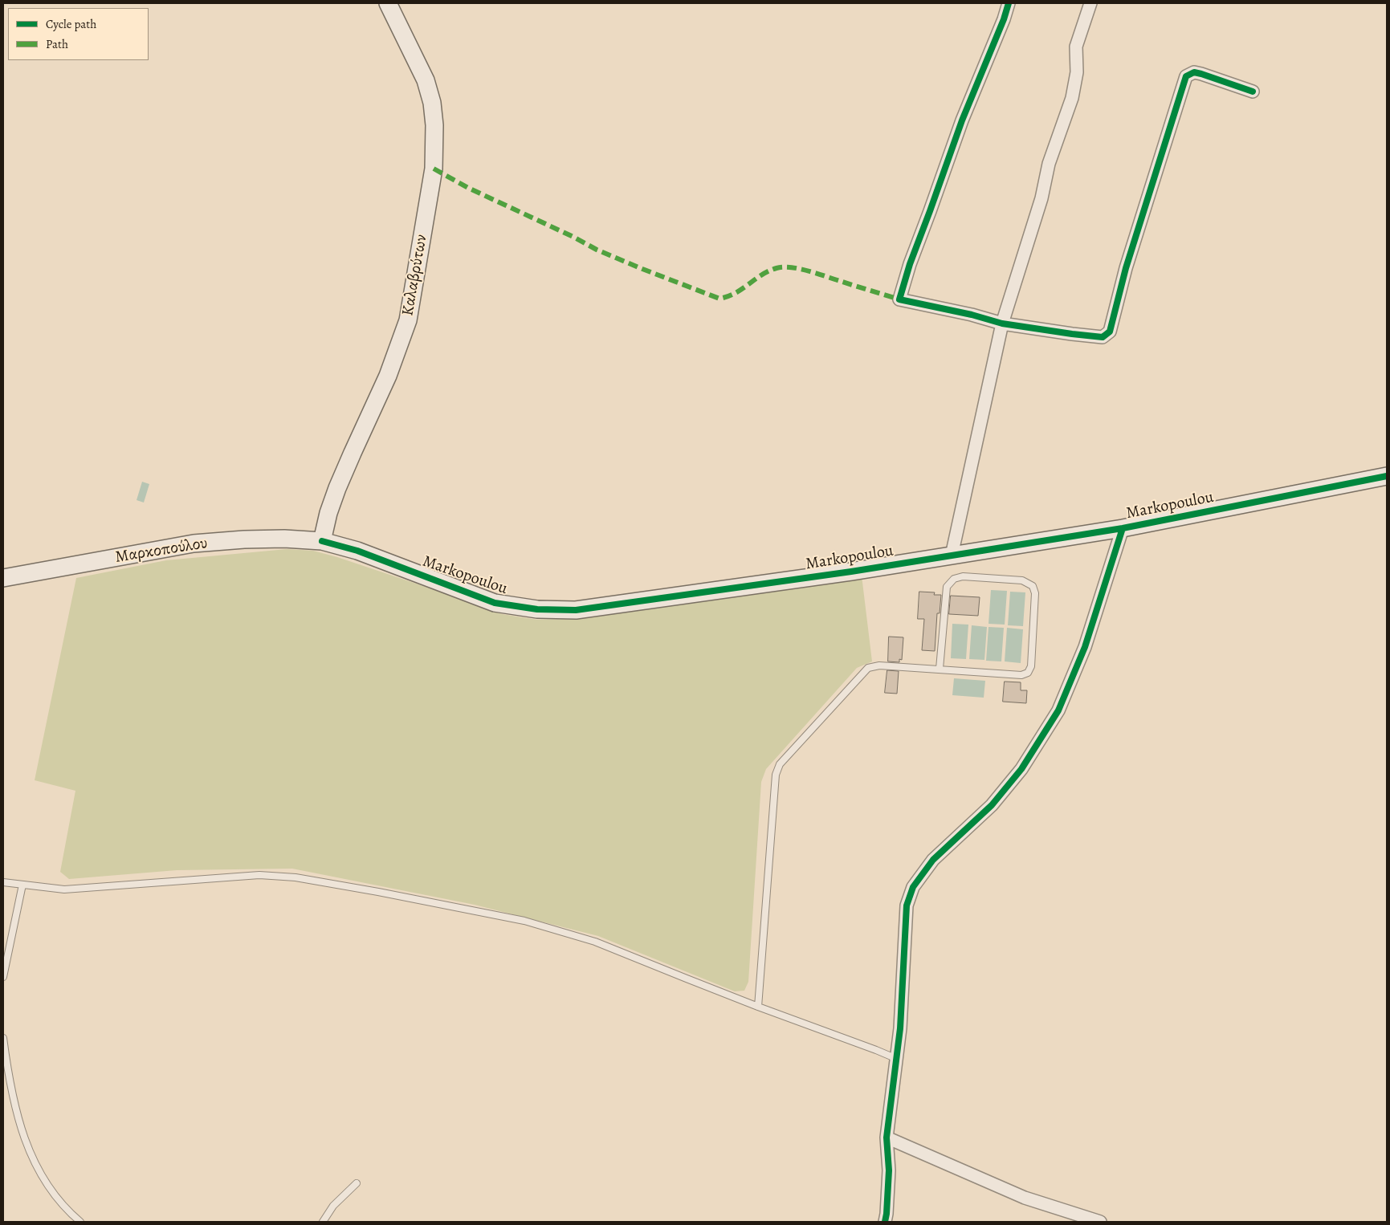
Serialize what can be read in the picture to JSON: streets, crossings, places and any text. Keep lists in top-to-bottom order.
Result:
{
  "streets": {
    "street": ["Καλαβρύτων", "Markopoulou", "Μαρκοπούλου"]
  },
  "crossings": [
    ["Καλαβρύτων", "Markopoulou"],
    ["Καλαβρύτων", "Μαρκοπούλου"],
    ["Markopoulou", "Μαρκοπούλου"]
  ],
  "legend": ["Cycle path", "Path"]
}
